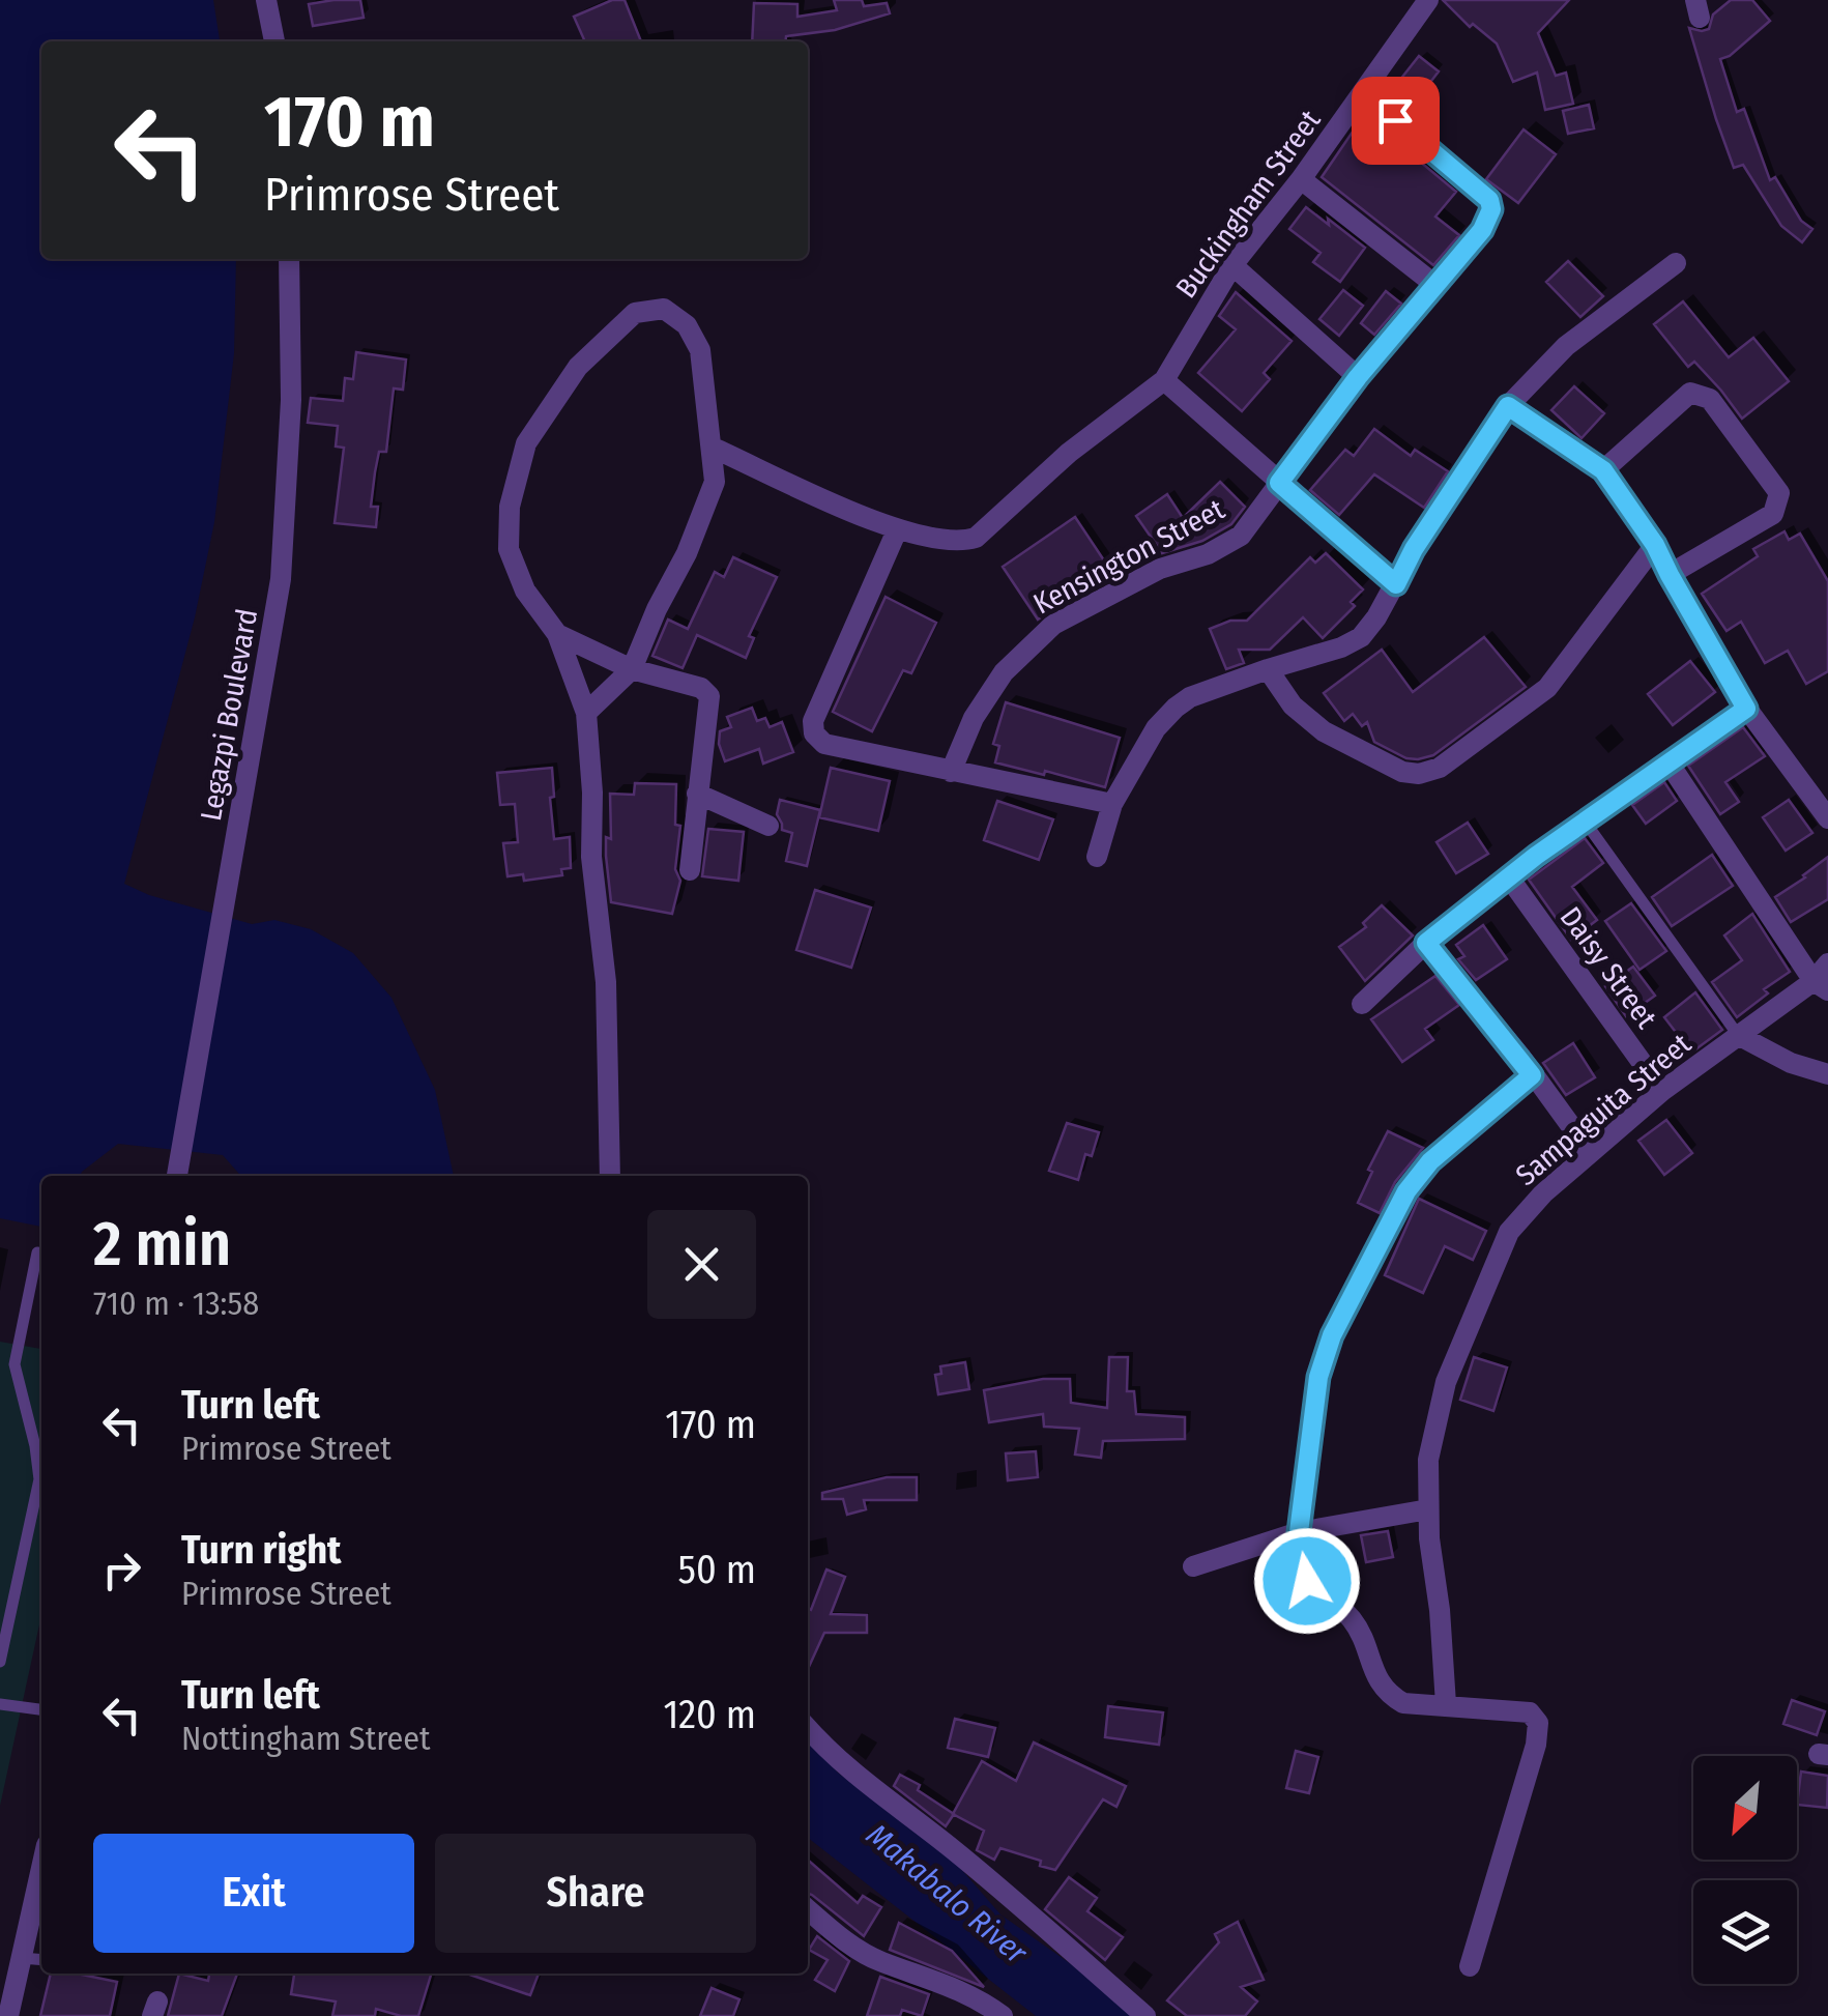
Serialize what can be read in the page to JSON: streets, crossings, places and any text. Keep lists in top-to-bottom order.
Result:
{
  "streets": {
    "street": [
      "Buckingham Street",
      "Kensington Street",
      "Legazpi Boulevard",
      "Daisy Street",
      "Sampaguita Street"
    ]
  },
  "crossings": [
    ["Buckingham Street", "Kensington Street"],
    ["Daisy Street", "Sampaguita Street"]
  ],
  "water": ["Makabalo River"],
  "north": "bottom left",
  "page": {
    "turn": ["170 m", "Primrose Street"],
    "heading": ["2 min", "710 m · 13:58"],
    "list": [
      {
        "name": "Turn left",
        "note": "Primrose Street",
        "value": "170 m"
      },
      {
        "name": "Turn right",
        "note": "Primrose Street",
        "value": "50 m"
      },
      {
        "name": "Turn left",
        "note": "Nottingham Street",
        "value": "120 m"
      }
    ],
    "buttons": ["Exit", "Share"]
  }
}
